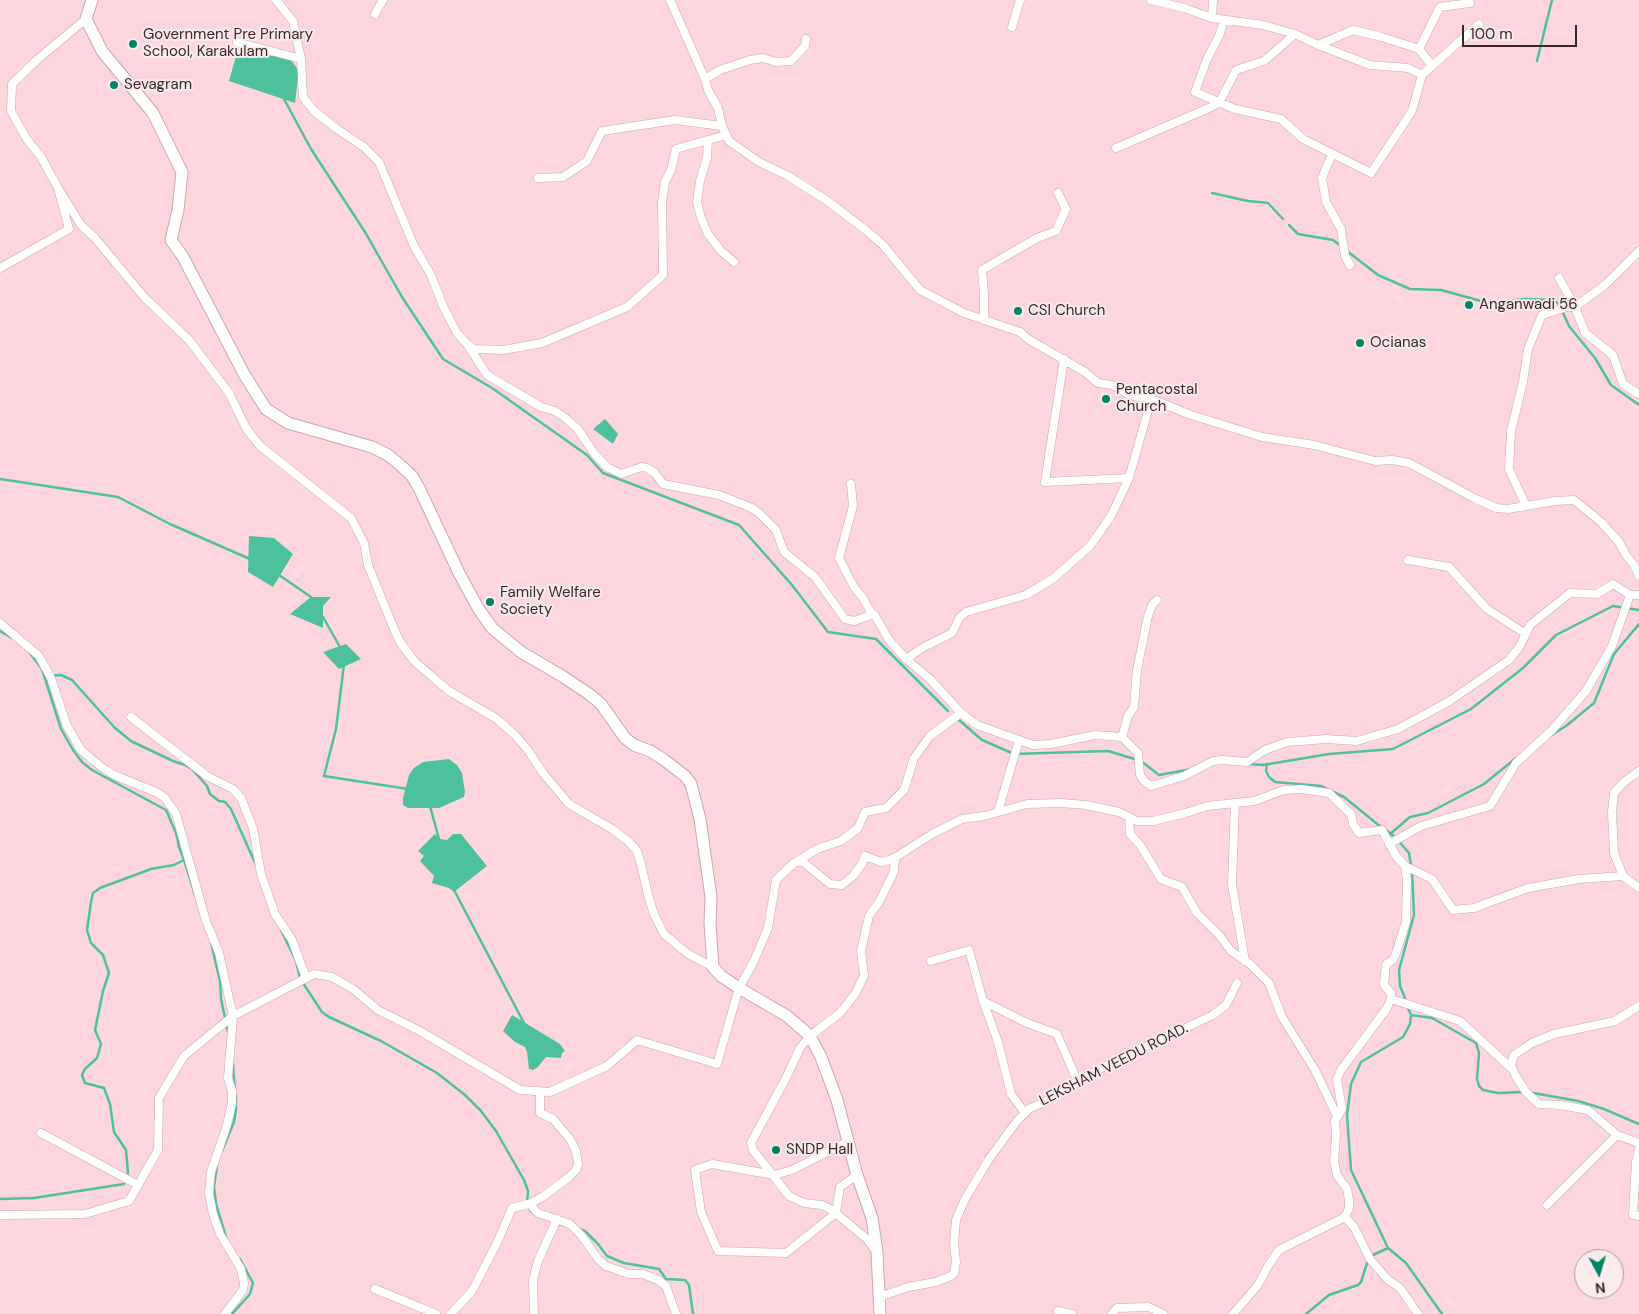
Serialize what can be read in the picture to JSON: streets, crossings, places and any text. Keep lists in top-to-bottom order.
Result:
{
  "streets": {
    "street": ["LEKSHAM VEEDU ROAD."]
  },
  "places": [
    "Government Pre Primary School, Karakulam",
    "Sevagram",
    "Anganwadi 56",
    "CSI Church",
    "Ocianas",
    "Pentacostal Church",
    "Family Welfare Society",
    "SNDP Hall"
  ],
  "scale_bar": "100 m",
  "north": "bottom"
}
